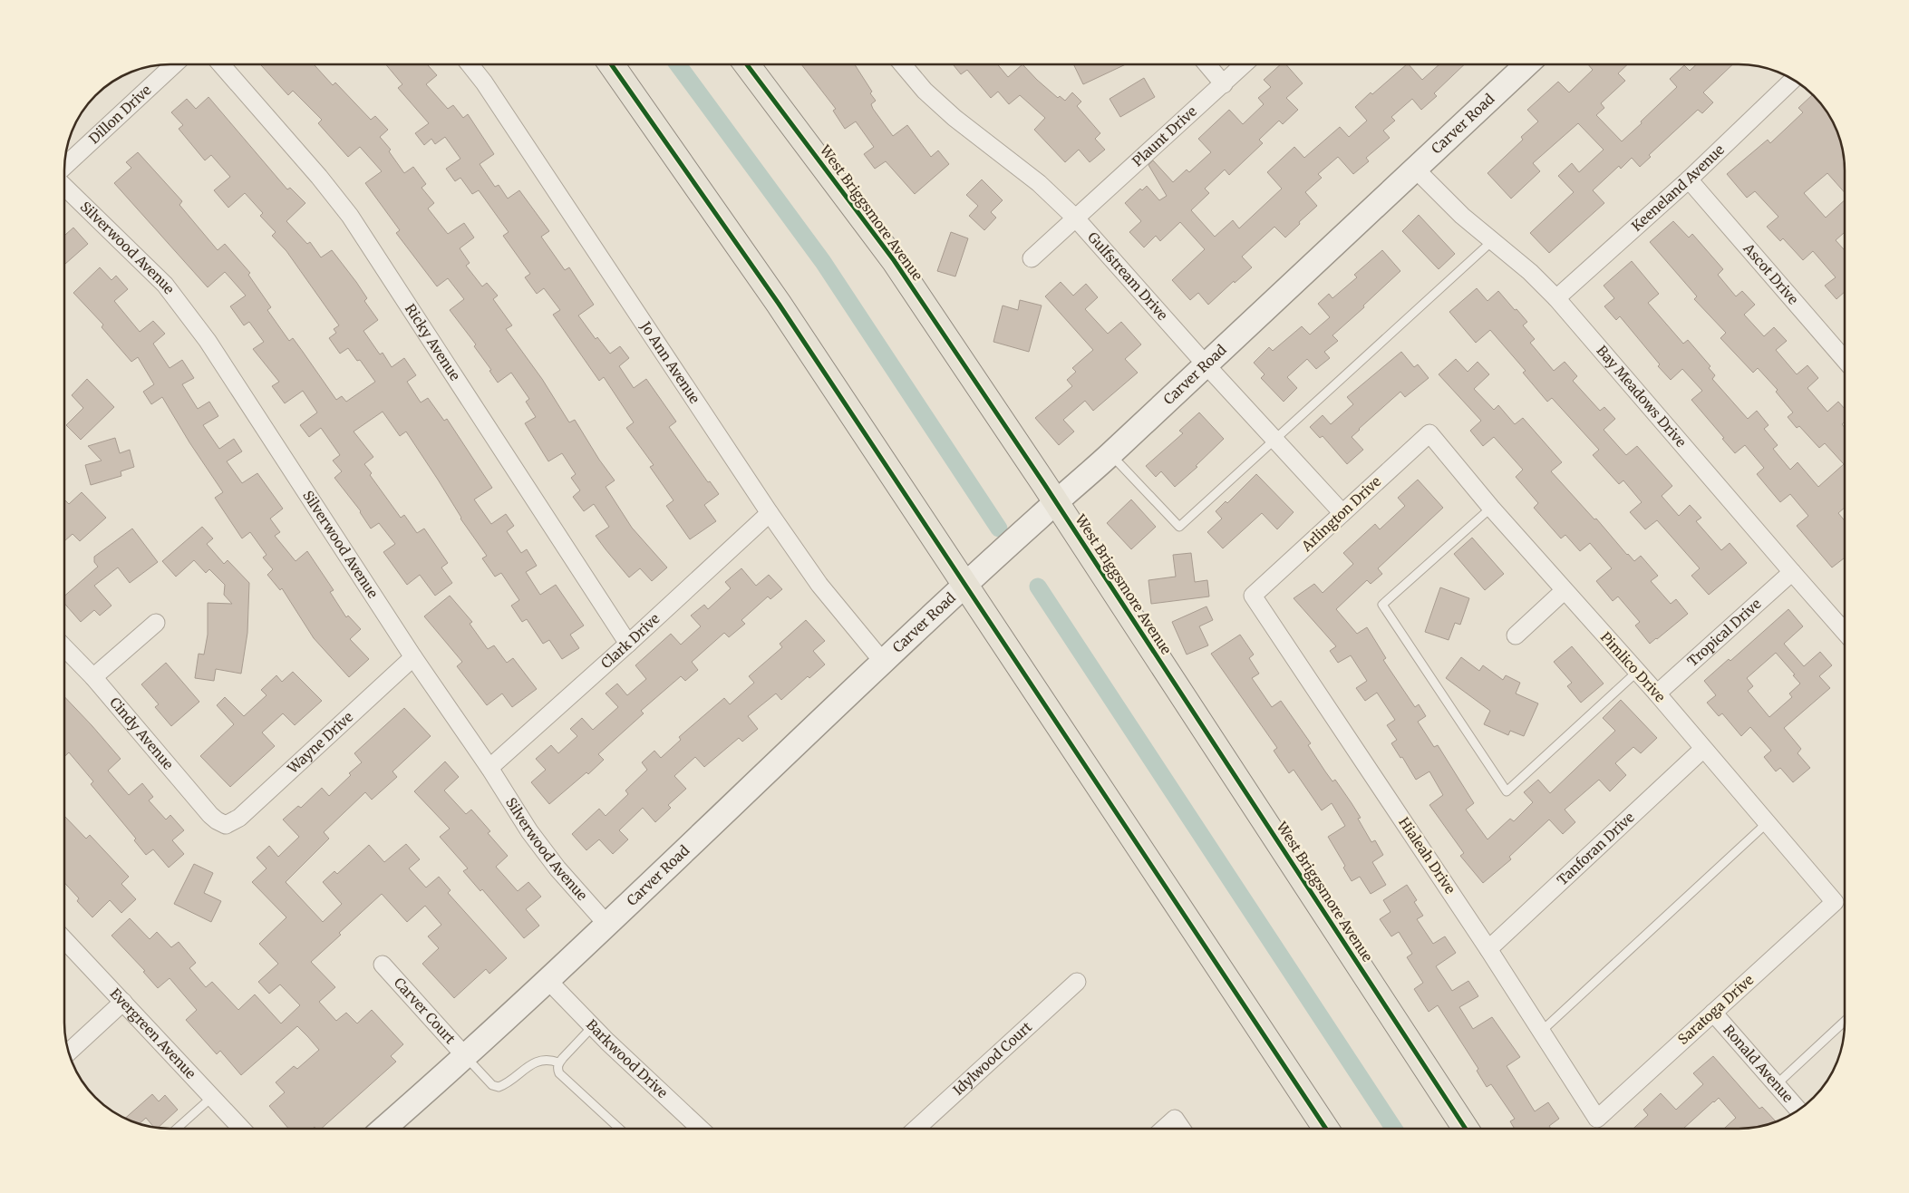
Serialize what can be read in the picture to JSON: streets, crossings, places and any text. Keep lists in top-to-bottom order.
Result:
{
  "streets": {
    "main road": ["West Briggsmore Avenue"],
    "street": [
      "Dillon Drive",
      "Carver Road",
      "Plaunt Drive",
      "Keeneland Avenue",
      "Silverwood Avenue",
      "Ascot Drive",
      "Gulfstream Drive",
      "Ricky Avenue",
      "Jo Ann Avenue",
      "Bay Meadows Drive",
      "Arlington Drive",
      "Tropical Drive",
      "Clark Drive",
      "Pimlico Drive",
      "Cindy Avenue",
      "Wayne Drive",
      "Tanforan Drive",
      "Hialeah Drive",
      "Saratoga Drive",
      "Carver Court",
      "Evergreen Avenue",
      "Idylwood Court",
      "Barkwood Drive",
      "Ronald Avenue"
    ]
  },
  "crossings": [
    ["Carver Road", "West Briggsmore Avenue"],
    ["Carver Road", "Silverwood Avenue"],
    ["Carver Road", "Gulfstream Drive"],
    ["Carver Road", "Jo Ann Avenue"],
    ["Carver Road", "Bay Meadows Drive"],
    ["Carver Road", "Carver Court"],
    ["Carver Road", "Barkwood Drive"],
    ["Plaunt Drive", "Gulfstream Drive"],
    ["Keeneland Avenue", "Ascot Drive"],
    ["Keeneland Avenue", "Bay Meadows Drive"],
    ["Silverwood Avenue", "Clark Drive"],
    ["Silverwood Avenue", "Wayne Drive"],
    ["Gulfstream Drive", "Arlington Drive"],
    ["Ricky Avenue", "Clark Drive"],
    ["Jo Ann Avenue", "Clark Drive"],
    ["Bay Meadows Drive", "Tropical Drive"],
    ["Arlington Drive", "Pimlico Drive"],
    ["Arlington Drive", "Hialeah Drive"],
    ["Tropical Drive", "Pimlico Drive"],
    ["Pimlico Drive", "Tanforan Drive"],
    ["Pimlico Drive", "Saratoga Drive"],
    ["Cindy Avenue", "Wayne Drive"],
    ["Tanforan Drive", "Hialeah Drive"],
    ["Hialeah Drive", "Saratoga Drive"],
    ["Saratoga Drive", "Ronald Avenue"]
  ]
}
